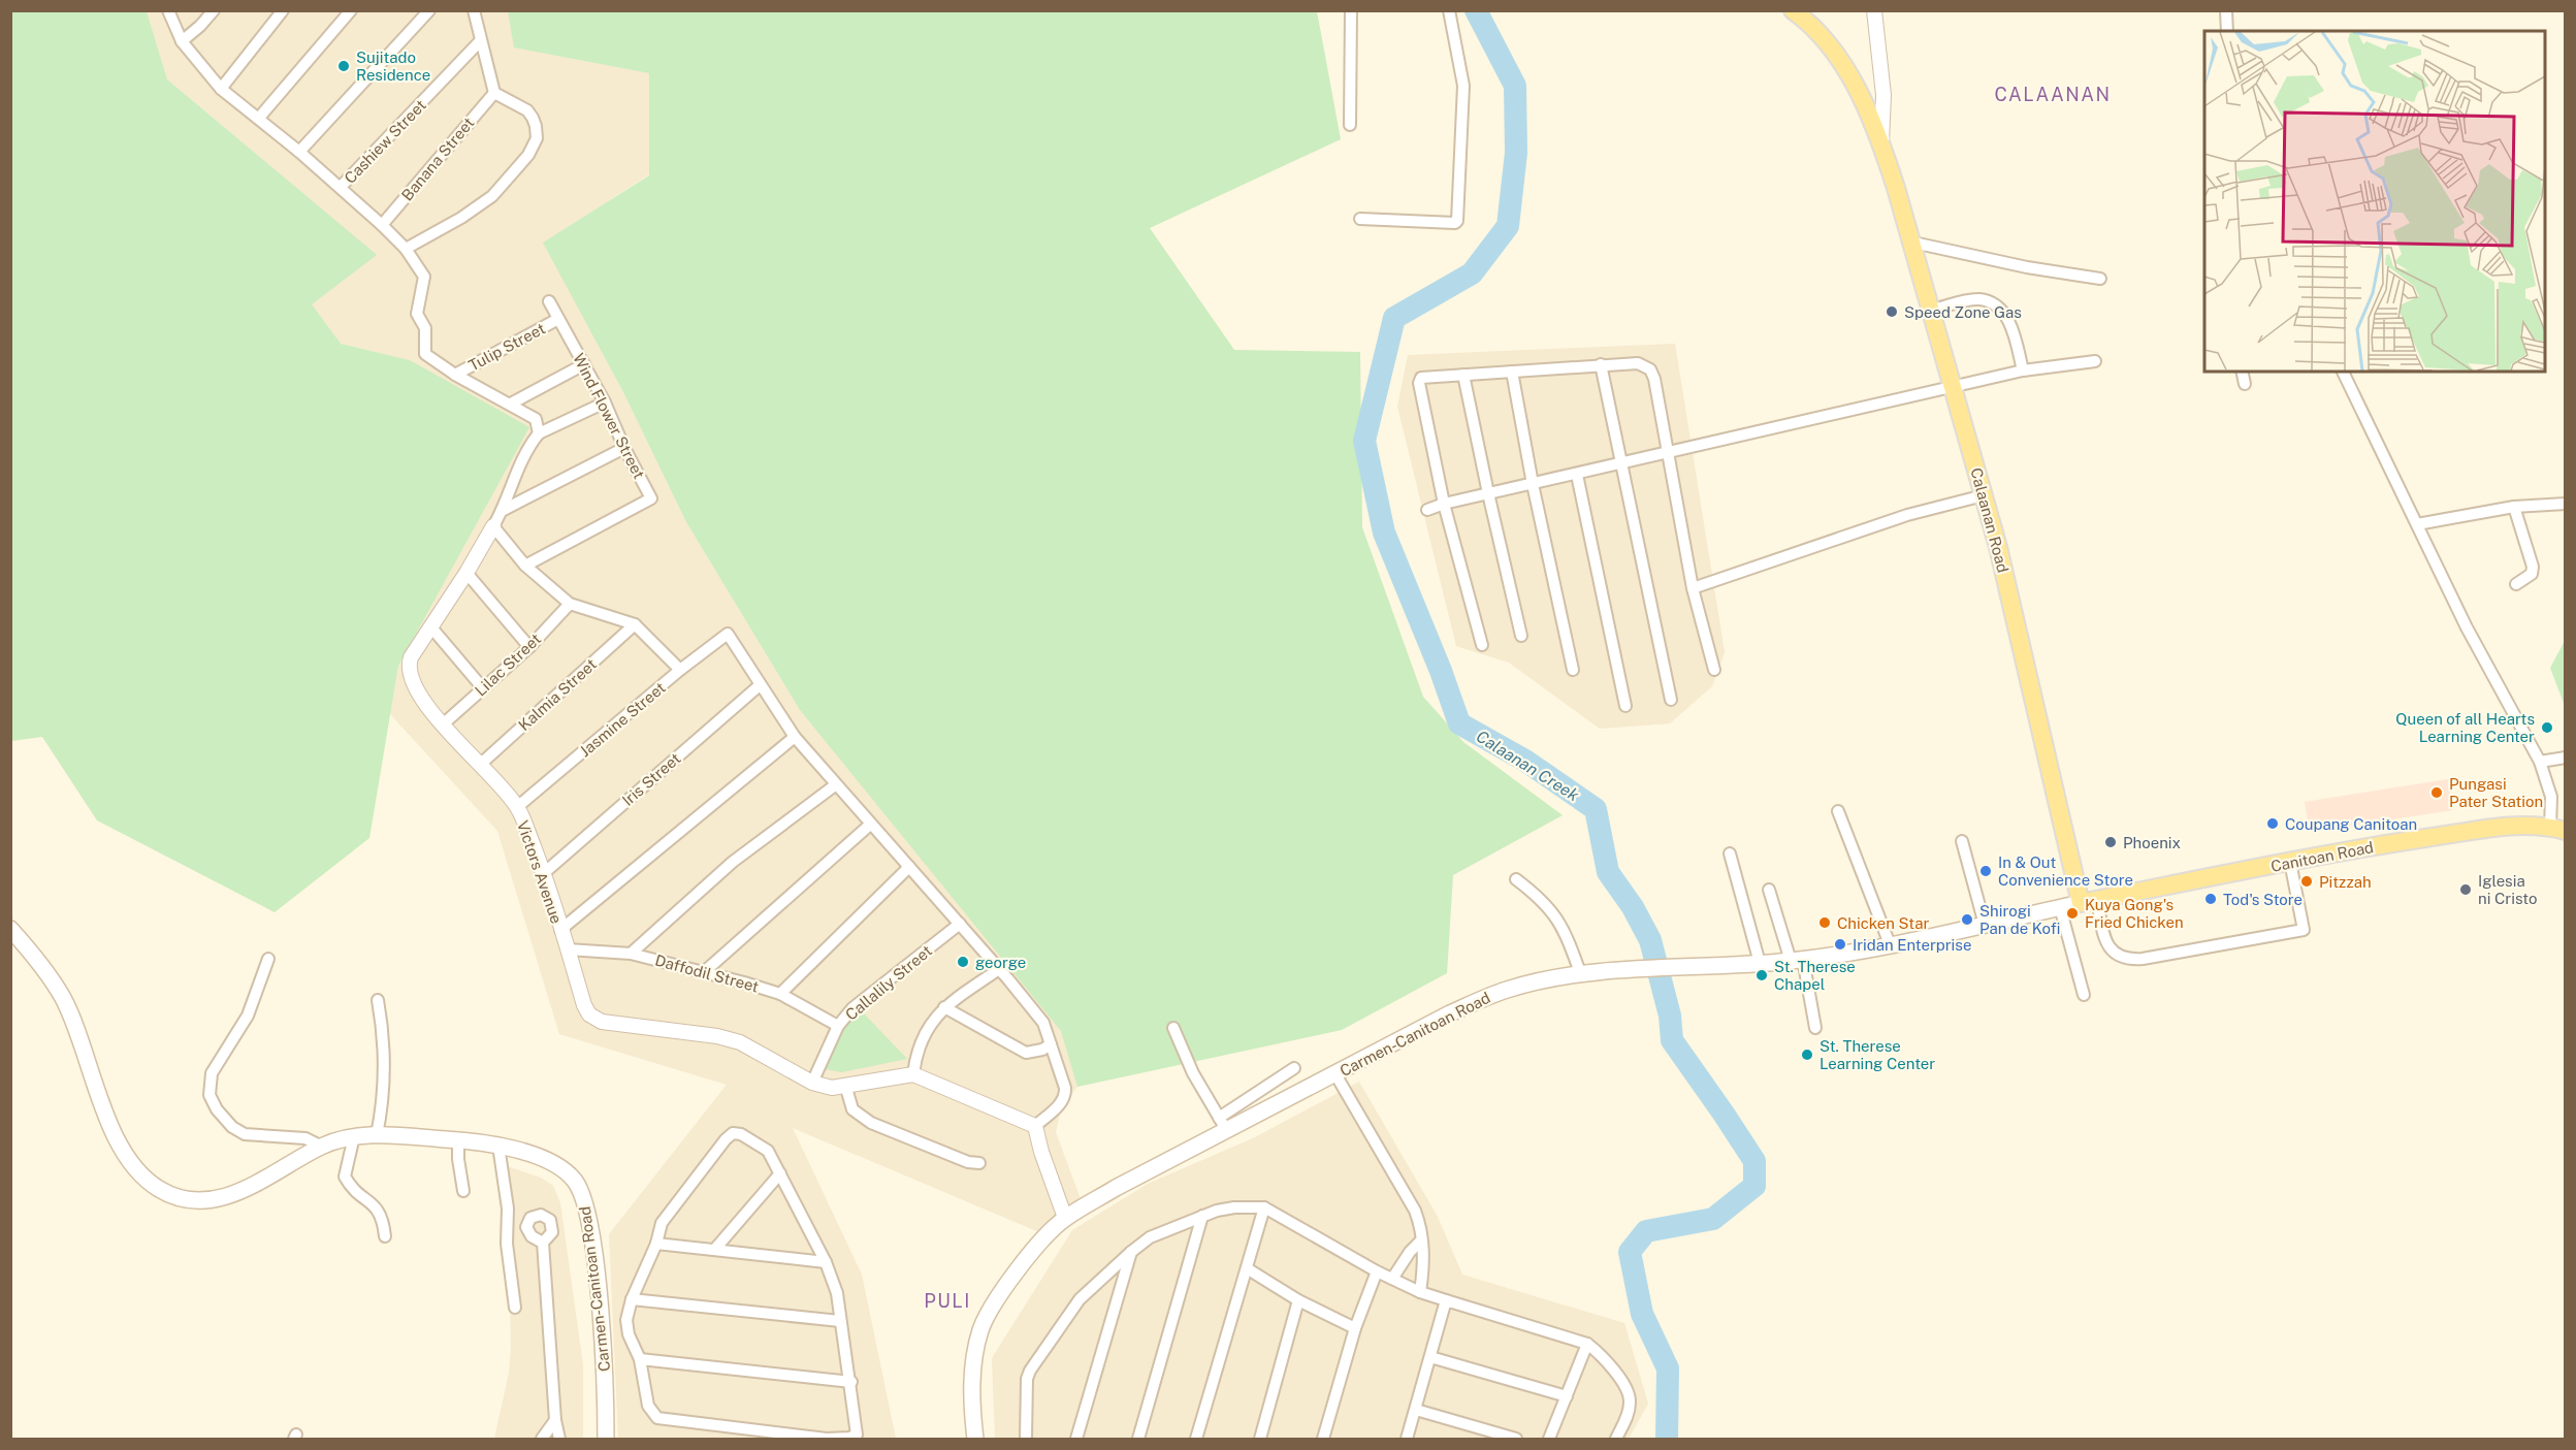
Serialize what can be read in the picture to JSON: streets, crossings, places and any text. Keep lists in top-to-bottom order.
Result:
{
  "streets": {
    "main road": ["Calaanan Road", "Canitoan Road", "Carmen-Canitoan Road"],
    "street": [
      "Cashiew Street",
      "Banana Street",
      "Tulip Street",
      "Wind Flower Street",
      "Lilac Street",
      "Kalmia Street",
      "Jasmine Street",
      "Iris Street",
      "Victors Avenue",
      "Daffodil Street",
      "Callalily Street"
    ]
  },
  "crossings": [
    ["Tulip Street", "Wind Flower Street"],
    ["Calaanan Road", "Canitoan Road"],
    ["Calaanan Road", "Carmen-Canitoan Road"],
    ["Lilac Street", "Victors Avenue"],
    ["Kalmia Street", "Victors Avenue"],
    ["Jasmine Street", "Iris Street"],
    ["Jasmine Street", "Victors Avenue"],
    ["Iris Street", "Victors Avenue"],
    ["Canitoan Road", "Carmen-Canitoan Road"],
    ["Victors Avenue", "Daffodil Street"],
    ["Victors Avenue", "Callalily Street"],
    ["Daffodil Street", "Callalily Street"]
  ],
  "districts": ["CALAANAN", "PULI"],
  "water": ["Calaanan Creek"],
  "places": [
    "Sujitado Residence",
    "Speed Zone Gas",
    "Queen of all Hearts Learning Center",
    "Pungasi Pater Station",
    "Coupang Canitoan",
    "Phoenix",
    "In & Out Convenience Store",
    "Pitzzah",
    "Iglesia ni Cristo",
    "Tod's Store",
    "Kuya Gong's Fried Chicken",
    "Shirogi Pan de Kofi",
    "Chicken Star",
    "Iridan Enterprise",
    "george",
    "St. Therese Chapel",
    "St. Therese Learning Center"
  ]
}
